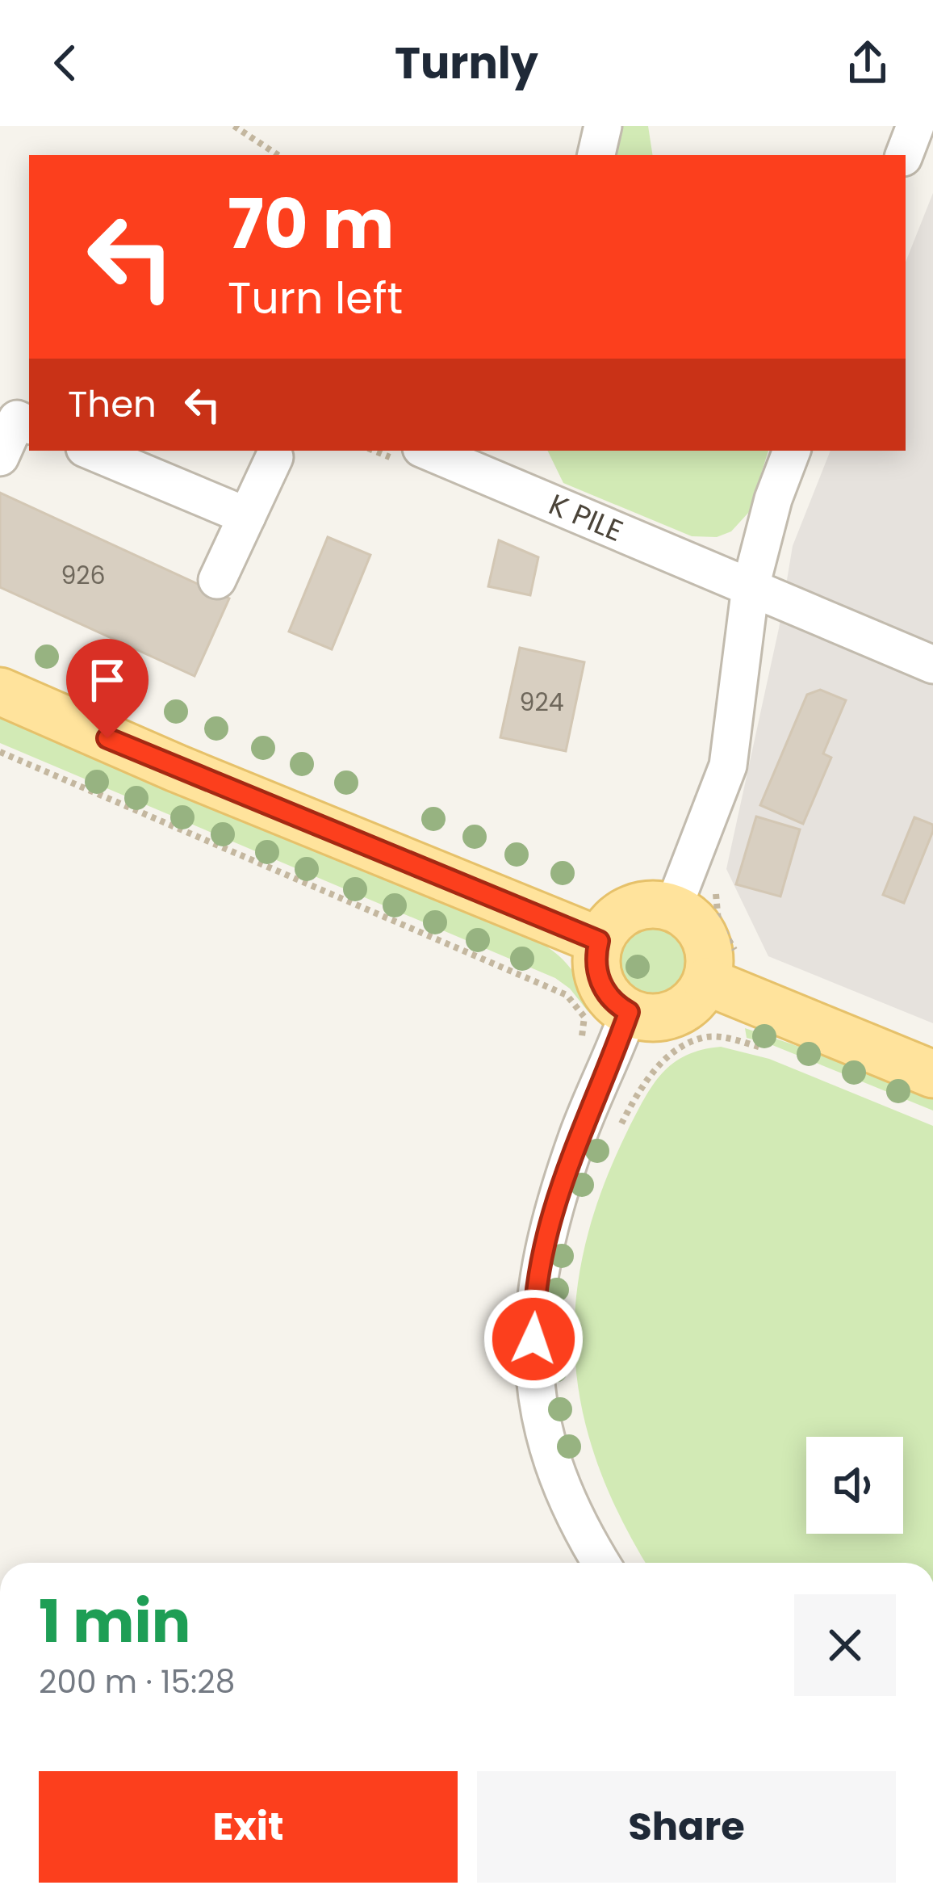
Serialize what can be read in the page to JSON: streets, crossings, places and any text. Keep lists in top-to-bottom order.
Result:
{
  "streets": {
    "street": ["K PILE"]
  },
  "house_numbers": ["926", "924"],
  "page": {
    "header": "Turnly",
    "turn": ["70 m", "Turn left"],
    "then": "Then",
    "heading": ["1 min", "200 m · 15:28"],
    "buttons": ["Exit", "Share"]
  }
}
